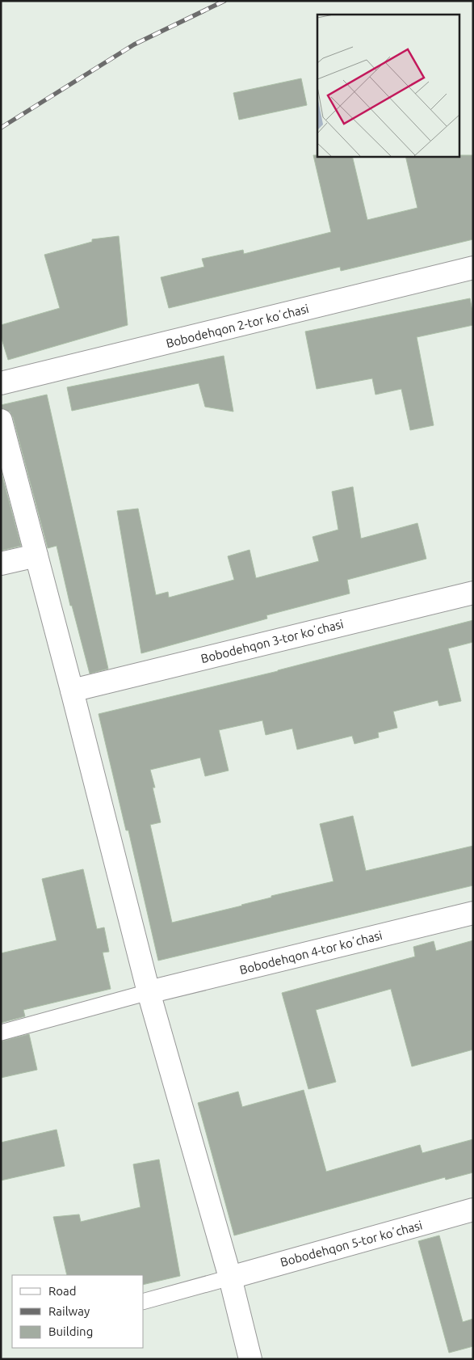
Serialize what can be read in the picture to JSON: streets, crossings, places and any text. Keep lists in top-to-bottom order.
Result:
{
  "streets": {
    "street": [
      "Bobodehqon 2-tor koʼchasi",
      "Bobodehqon 3-tor koʼchasi",
      "Bobodehqon 4-tor koʼchasi",
      "Bobodehqon 5-tor koʼchasi"
    ]
  },
  "legend": ["Road", "Railway", "Building"]
}
